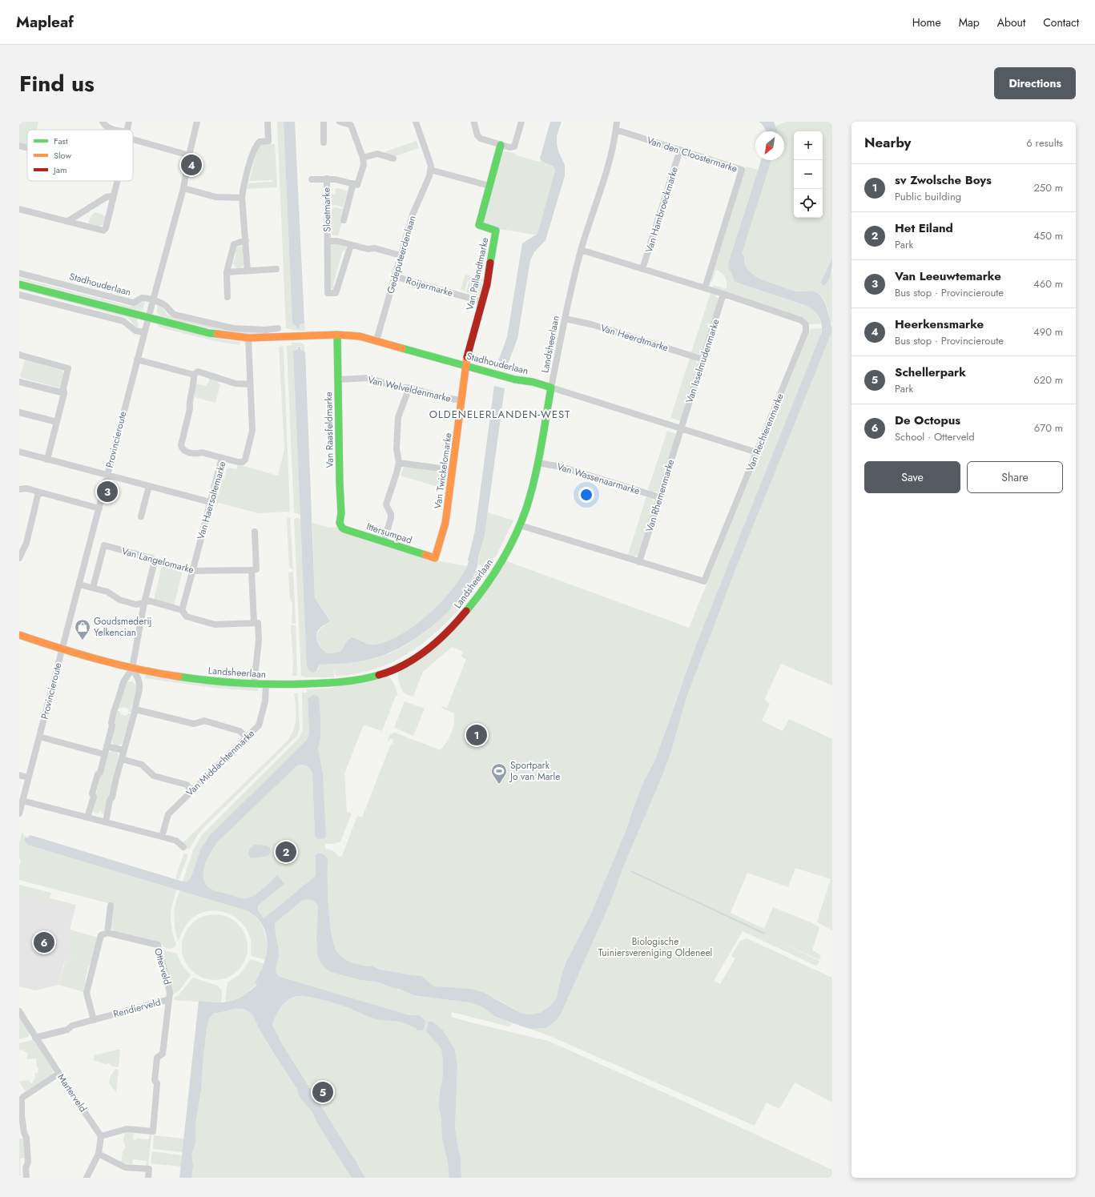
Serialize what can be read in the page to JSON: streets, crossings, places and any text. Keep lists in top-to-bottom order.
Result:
{
  "streets": {
    "street": [
      "Van den Cloostermarke",
      "Sloetmarke",
      "Van Hambroeckmarke",
      "Gedeputeerdenlaan",
      "Van Pallandtmarke",
      "Stadhouderlaan",
      "Roijermarke",
      "Van Heerdtmarke",
      "Landsheerlaan",
      "Van Isselmudenmarke",
      "Van Welveldenmarke",
      "Van Raasfeldmarke",
      "Van Rechterenmarke",
      "Provincieroute",
      "Van Twickelomarke",
      "Van Wassenaarmarke",
      "Van Rhemenmarke",
      "Van Haersoltemarke",
      "Ittersumpad",
      "Van Langelomarke",
      "Van Middachtenmarke",
      "Otterveld",
      "Rendierveld",
      "Marterveld"
    ]
  },
  "crossings": [
    ["Van den Cloostermarke", "Van Hambroeckmarke"],
    ["Van den Cloostermarke", "Landsheerlaan"],
    ["Van den Cloostermarke", "Van Rechterenmarke"],
    ["Sloetmarke", "Gedeputeerdenlaan"],
    ["Van Hambroeckmarke", "Van Rechterenmarke"],
    ["Gedeputeerdenlaan", "Stadhouderlaan"],
    ["Gedeputeerdenlaan", "Roijermarke"],
    ["Van Pallandtmarke", "Stadhouderlaan"],
    ["Van Pallandtmarke", "Roijermarke"],
    ["Van Pallandtmarke", "Van Twickelomarke"],
    ["Stadhouderlaan", "Landsheerlaan"],
    ["Stadhouderlaan", "Van Isselmudenmarke"],
    ["Stadhouderlaan", "Van Raasfeldmarke"],
    ["Stadhouderlaan", "Van Rechterenmarke"],
    ["Stadhouderlaan", "Provincieroute"],
    ["Stadhouderlaan", "Van Twickelomarke"],
    ["Stadhouderlaan", "Van Rhemenmarke"],
    ["Stadhouderlaan", "Van Haersoltemarke"],
    ["Van Heerdtmarke", "Landsheerlaan"],
    ["Van Heerdtmarke", "Van Isselmudenmarke"],
    ["Landsheerlaan", "Van Rechterenmarke"],
    ["Landsheerlaan", "Provincieroute"],
    ["Landsheerlaan", "Van Wassenaarmarke"],
    ["Landsheerlaan", "Van Middachtenmarke"],
    ["Van Isselmudenmarke", "Van Rechterenmarke"],
    ["Van Isselmudenmarke", "Van Rhemenmarke"],
    ["Van Welveldenmarke", "Van Raasfeldmarke"],
    ["Van Welveldenmarke", "Van Twickelomarke"],
    ["Van Raasfeldmarke", "Ittersumpad"],
    ["Van Rechterenmarke", "Van Rhemenmarke"],
    ["Van Twickelomarke", "Ittersumpad"],
    ["Van Wassenaarmarke", "Van Rhemenmarke"],
    ["Van Haersoltemarke", "Van Langelomarke"],
    ["Otterveld", "Rendierveld"],
    ["Rendierveld", "Marterveld"]
  ],
  "districts": ["OLDENELERLANDEN-WEST"],
  "parks": ["Biologische Tuiniersvereniging Oldeneel"],
  "places": {
    "shop": ["Goudsmederij Yelkencian"],
    "sports": ["Sportpark Jo van Marle"]
  },
  "legend": ["Fast", "Slow", "Jam"],
  "north": "bottom left",
  "page": {
    "header": "Mapleaf",
    "nav": [
      "Home",
      "Map",
      "About",
      "Contact"
    ],
    "title": "Find us",
    "buttons": [
      "Directions",
      ["Save", "Share"]
    ],
    "heading": ["Nearby", "6 results"],
    "map_buttons": ["+", "−"],
    "pins": [
      "4",
      "3",
      "1",
      "2",
      "6",
      "5"
    ],
    "list": [
      {
        "mark": "1",
        "name": "sv Zwolsche Boys",
        "note": "Public building",
        "value": "250 m"
      },
      {
        "mark": "2",
        "name": "Het Eiland",
        "note": "Park",
        "value": "450 m"
      },
      {
        "mark": "3",
        "name": "Van Leeuwtemarke",
        "note": "Bus stop · Provincieroute",
        "value": "460 m"
      },
      {
        "mark": "4",
        "name": "Heerkensmarke",
        "note": "Bus stop · Provincieroute",
        "value": "490 m"
      },
      {
        "mark": "5",
        "name": "Schellerpark",
        "note": "Park",
        "value": "620 m"
      },
      {
        "mark": "6",
        "name": "De Octopus",
        "note": "School · Otterveld",
        "value": "670 m"
      }
    ]
  }
}
